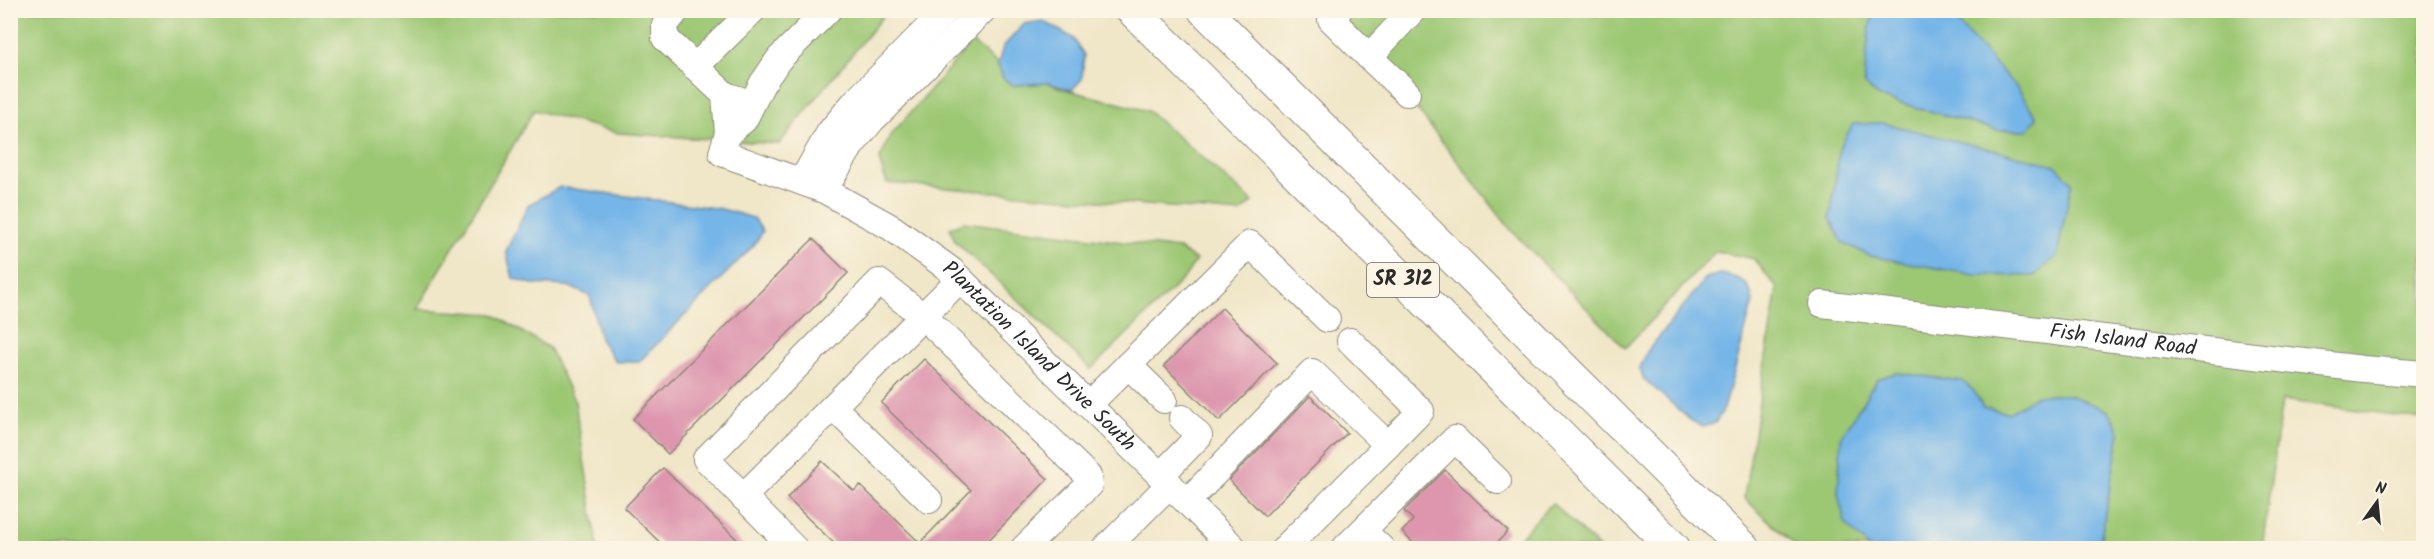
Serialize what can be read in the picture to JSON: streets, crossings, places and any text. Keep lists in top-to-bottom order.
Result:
{
  "streets": {
    "main road": ["SR 312"],
    "street": ["Fish Island Road", "Plantation Island Drive South"]
  },
  "north": "top"
}
